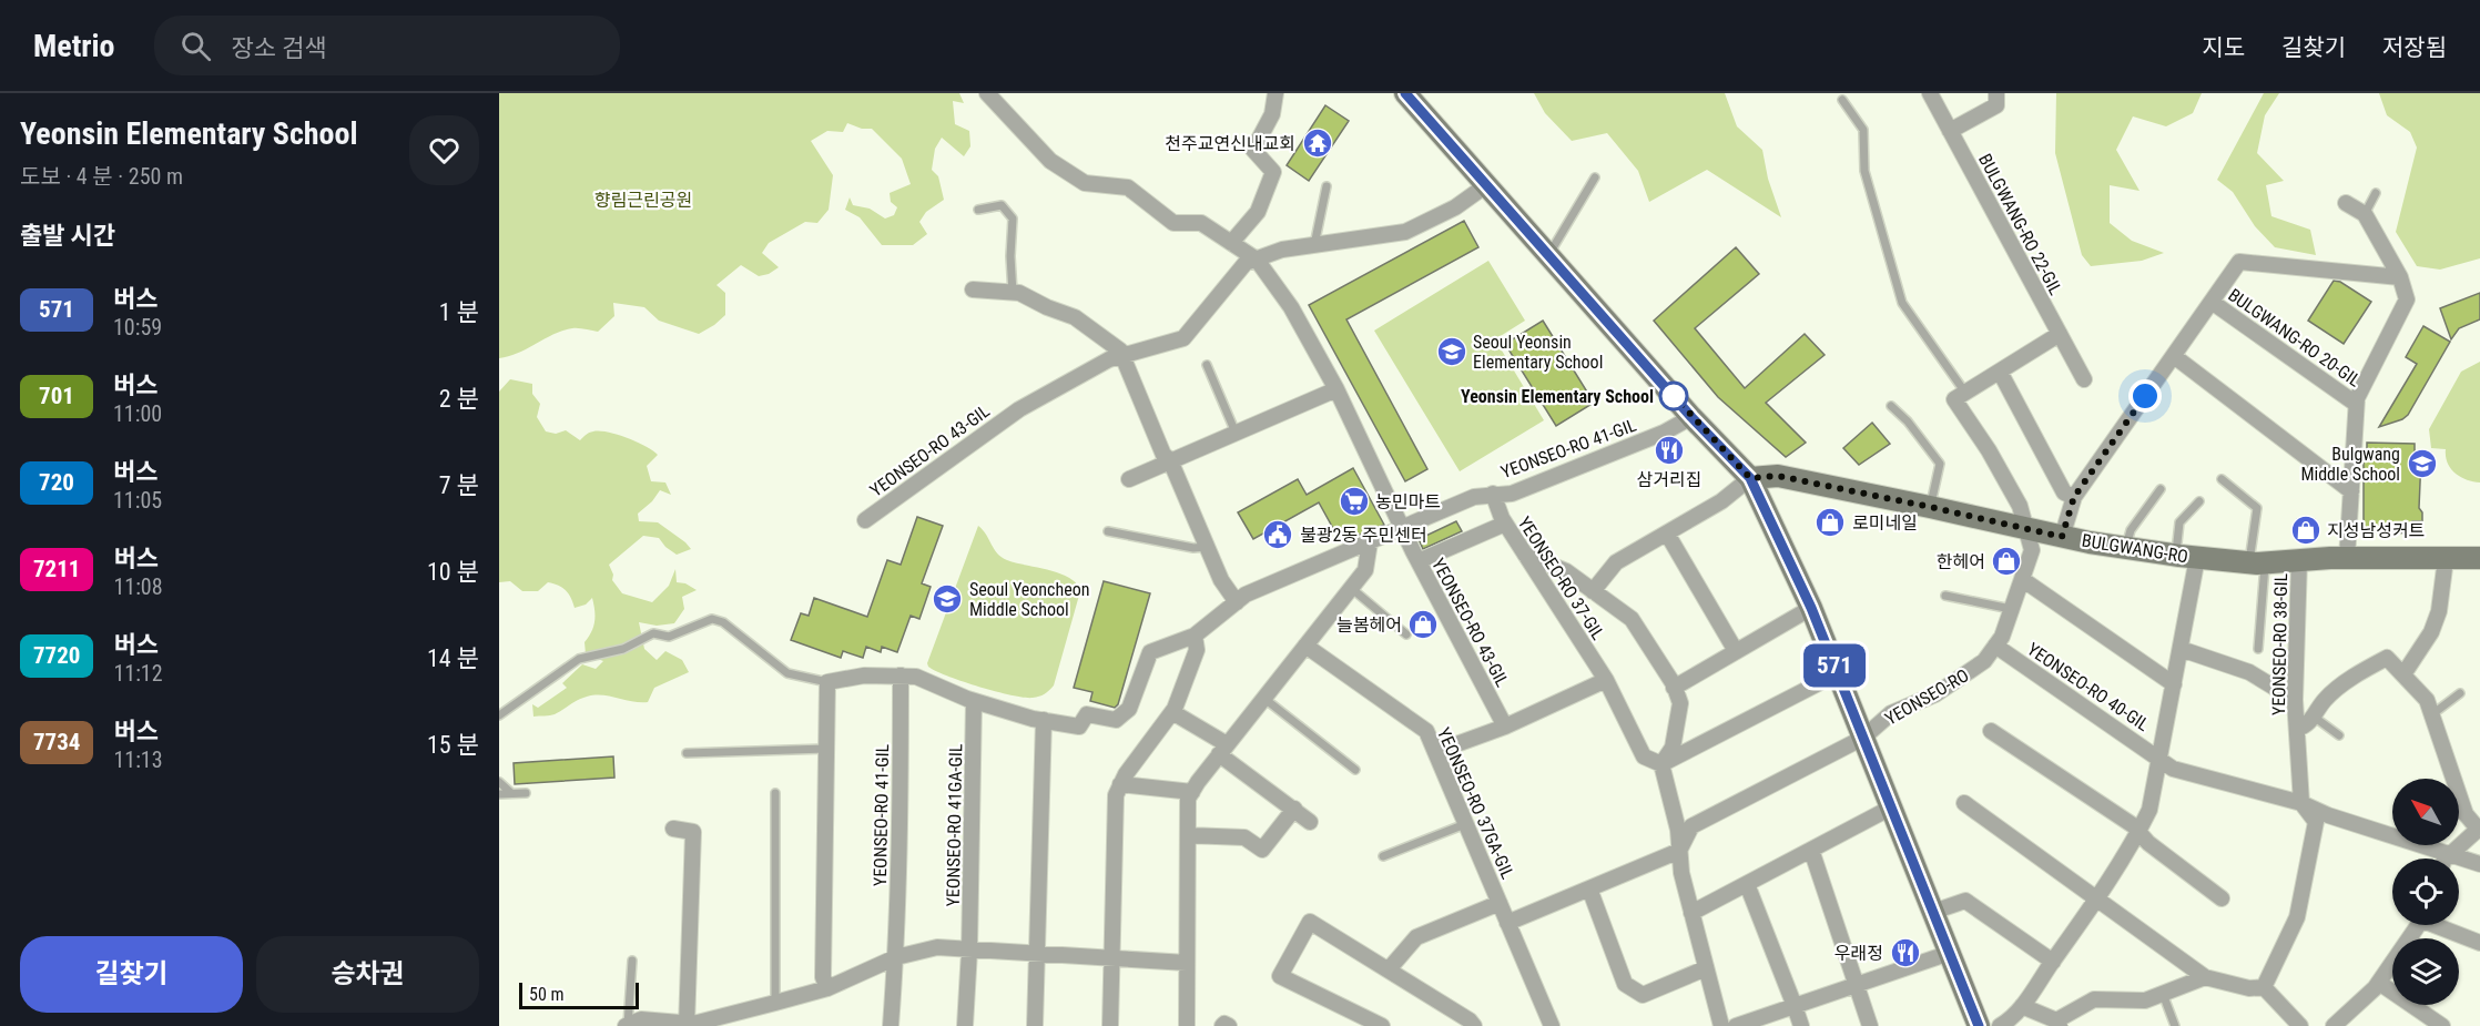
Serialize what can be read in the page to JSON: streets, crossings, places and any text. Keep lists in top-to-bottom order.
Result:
{
  "streets": {
    "main road": ["BULGWANG-RO", "YEONSEO-RO"],
    "street": [
      "BULGWANG-RO 22-GIL",
      "BULGWANG-RO 20-GIL",
      "YEONSEO-RO 41-GIL",
      "YEONSEO-RO 43-GIL",
      "YEONSEO-RO 37-GIL",
      "YEONSEO-RO 38-GIL",
      "YEONSEO-RO 40-GIL",
      "YEONSEO-RO 37GA-GIL",
      "YEONSEO-RO 41GA-GIL"
    ]
  },
  "crossings": [
    ["BULGWANG-RO 20-GIL", "BULGWANG-RO"],
    ["YEONSEO-RO 41-GIL", "YEONSEO-RO 43-GIL"],
    ["YEONSEO-RO 41-GIL", "YEONSEO-RO 37-GIL"],
    ["YEONSEO-RO 41-GIL", "YEONSEO-RO"],
    ["YEONSEO-RO 41-GIL", "YEONSEO-RO 41GA-GIL"],
    ["YEONSEO-RO 43-GIL", "YEONSEO-RO"],
    ["BULGWANG-RO", "YEONSEO-RO 38-GIL"],
    ["BULGWANG-RO", "YEONSEO-RO 40-GIL"],
    ["BULGWANG-RO", "YEONSEO-RO"],
    ["YEONSEO-RO 38-GIL", "YEONSEO-RO 40-GIL"],
    ["YEONSEO-RO 40-GIL", "YEONSEO-RO"]
  ],
  "parks": ["향림근린공원"],
  "places": {
    "temple": ["천주교연신내교회"],
    "school or university": ["Seoul Yeonsin Elementary School", "Bulgwang Middle School", "Seoul Yeoncheon Middle School"],
    "other": ["Yeonsin Elementary School"],
    "restaurant": ["삼거리집", "우래정"],
    "supermarket": ["농민마트"],
    "shop": [
      "로미네일",
      "지성남성커트",
      "한헤어",
      "늘봄헤어"
    ],
    "public building": ["불광2동 주민센터"]
  },
  "lines": ["bus line 571"],
  "scale_bar": "50 m",
  "north": "top left",
  "page": {
    "header": "Metrio",
    "search": "장소 검색",
    "nav": ["지도", "길찾기", "저장됨"],
    "heading": [
      ["Yeonsin Elementary School", "도보 · 4 분 · 250 m"],
      "출발 시간"
    ],
    "on_map": "571",
    "list": [
      {
        "mark": "571",
        "name": "버스",
        "note": "10:59",
        "value": "1 분"
      },
      {
        "mark": "701",
        "name": "버스",
        "note": "11:00",
        "value": "2 분"
      },
      {
        "mark": "720",
        "name": "버스",
        "note": "11:05",
        "value": "7 분"
      },
      {
        "mark": "7211",
        "name": "버스",
        "note": "11:08",
        "value": "10 분"
      },
      {
        "mark": "7720",
        "name": "버스",
        "note": "11:12",
        "value": "14 분"
      },
      {
        "mark": "7734",
        "name": "버스",
        "note": "11:13",
        "value": "15 분"
      }
    ],
    "buttons": ["길찾기", "승차권"],
    "scale": "50 m"
  }
}
